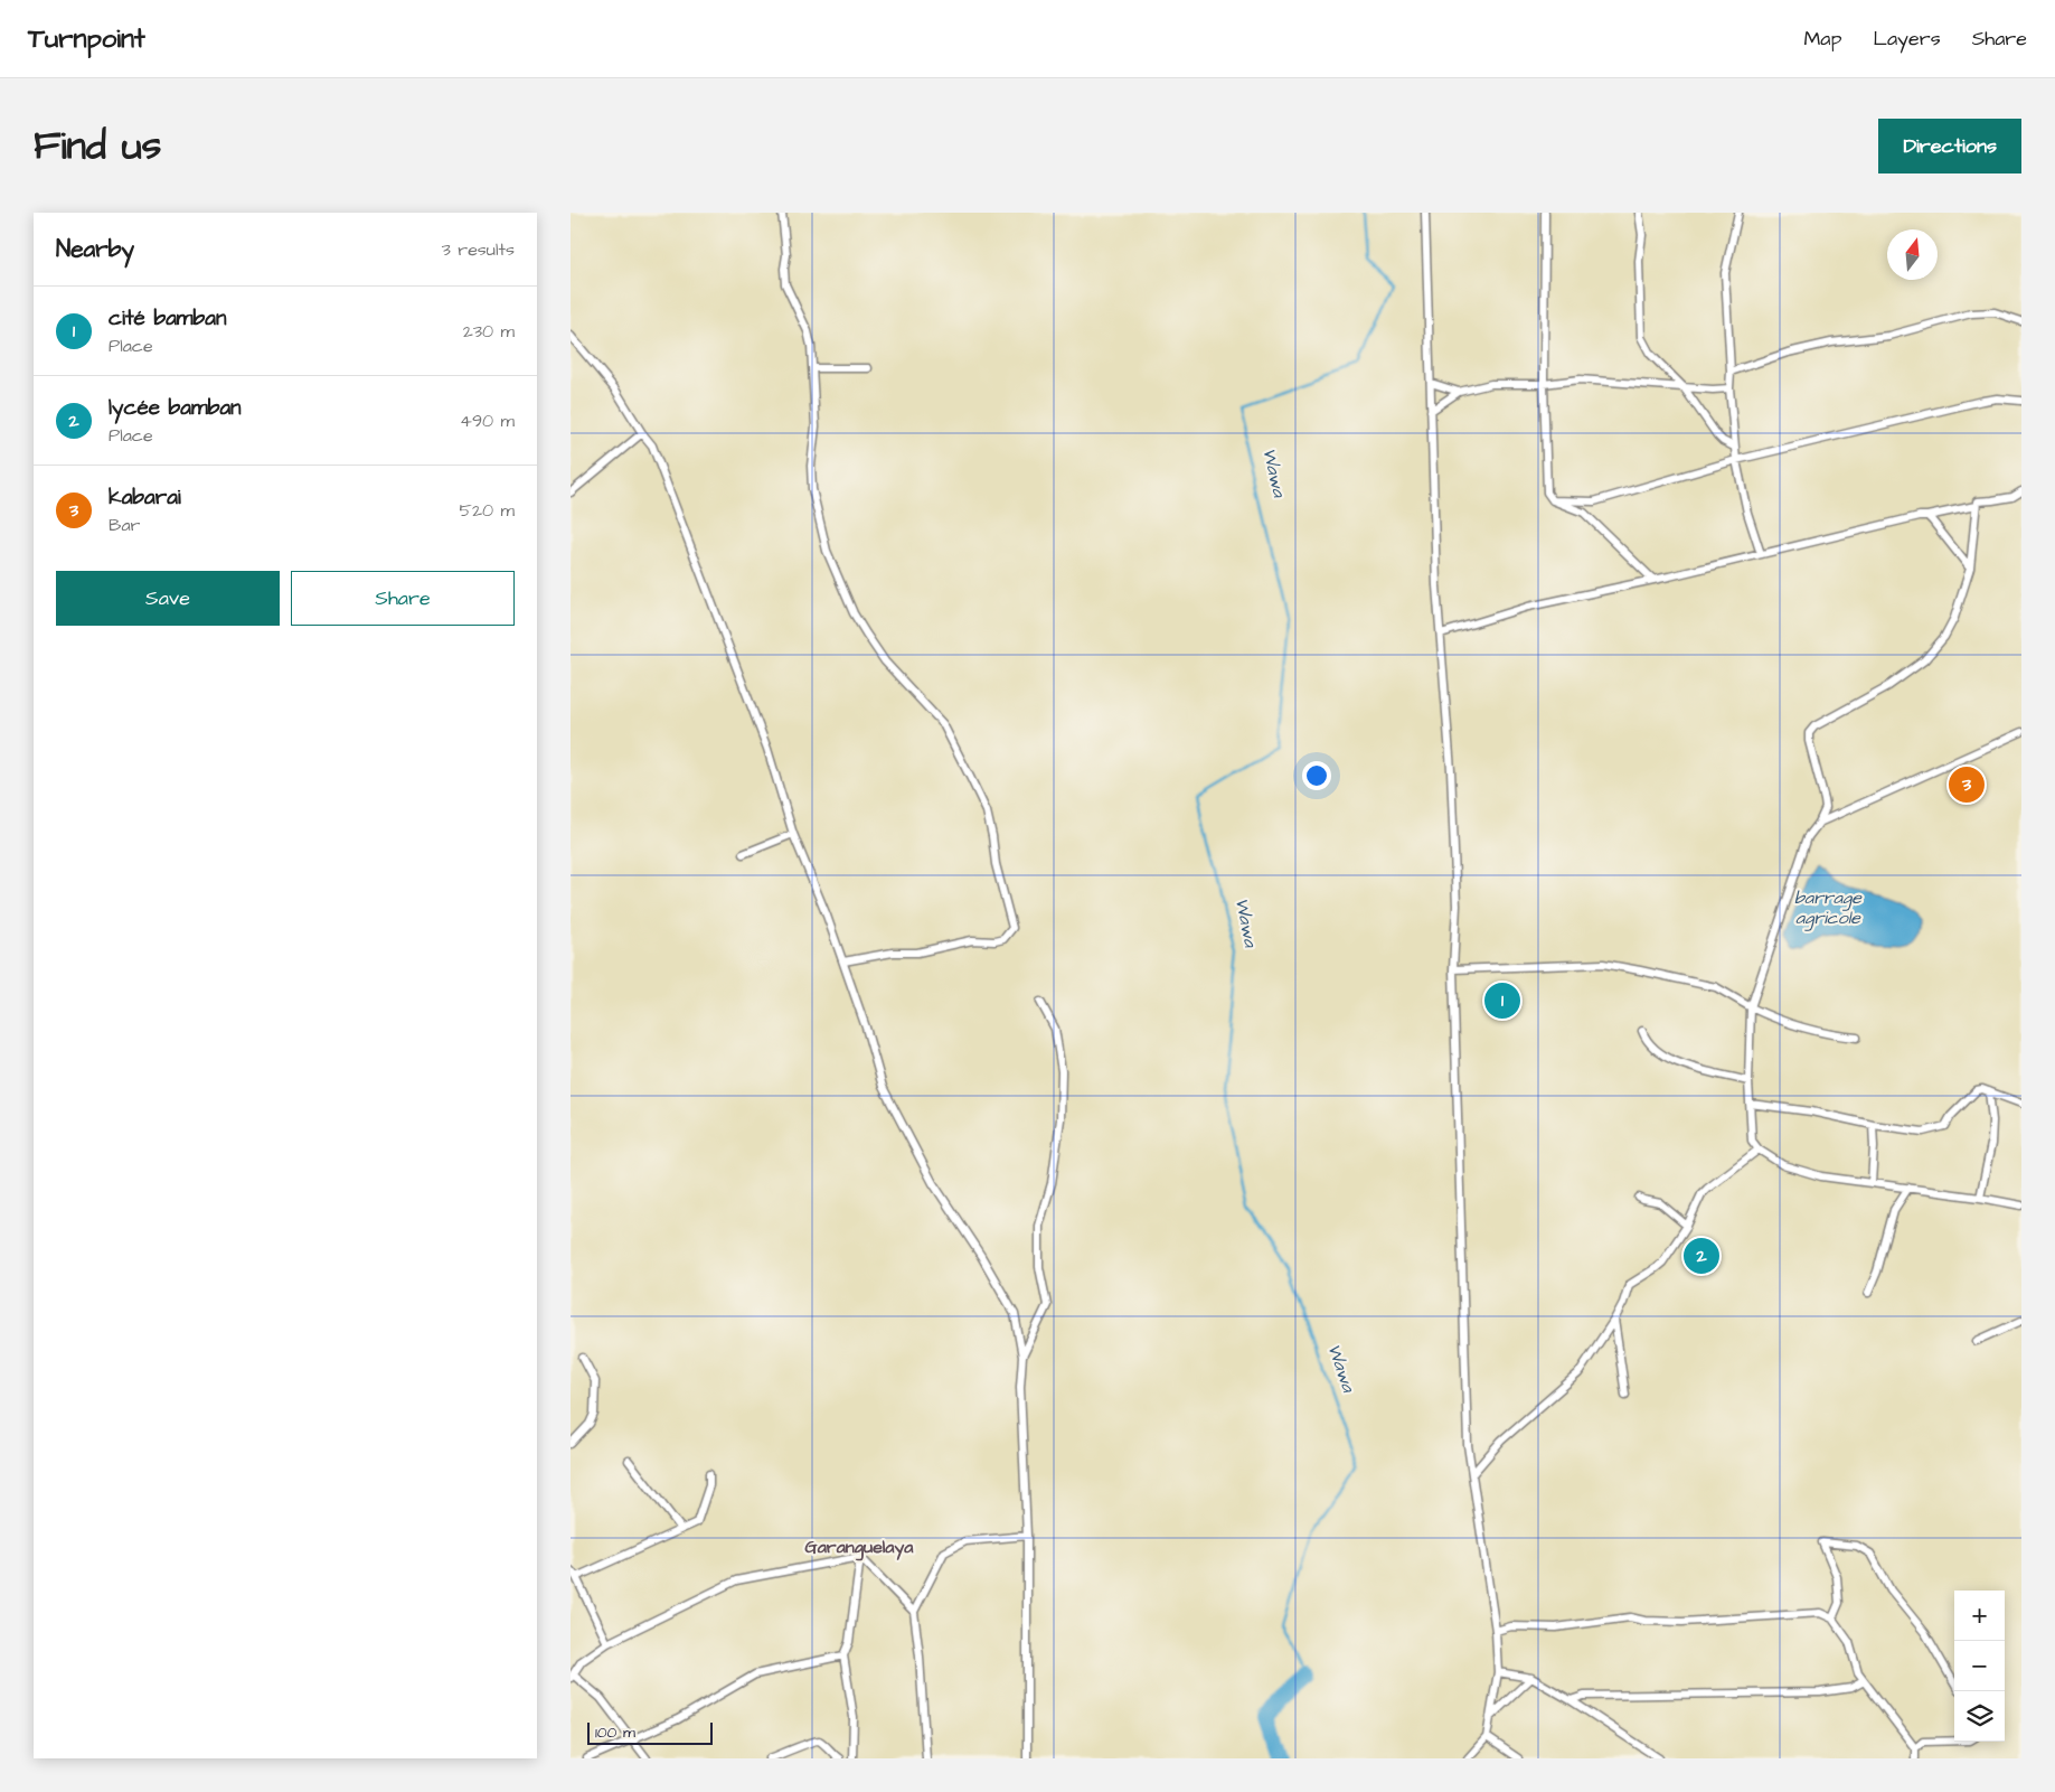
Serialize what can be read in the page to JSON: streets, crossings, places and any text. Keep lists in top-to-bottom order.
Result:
{
  "districts": ["Garanguelaya"],
  "water": ["Wawa", "barrage agricole"],
  "scale_bar": "100 m",
  "north": "top",
  "page": {
    "header": "Turnpoint",
    "nav": ["Map", "Layers", "Share"],
    "title": "Find us",
    "buttons": [
      "Directions",
      ["Save", "Share"]
    ],
    "heading": ["Nearby", "3 results"],
    "list": [
      {
        "mark": "1",
        "name": "cité bamban",
        "note": "Place",
        "value": "230 m"
      },
      {
        "mark": "2",
        "name": "lycée bamban",
        "note": "Place",
        "value": "490 m"
      },
      {
        "mark": "3",
        "name": "kabarai",
        "note": "Bar",
        "value": "520 m"
      }
    ],
    "pins": ["3", "1", "2"],
    "map_buttons": ["+", "−"],
    "scale": "100 m"
  }
}
